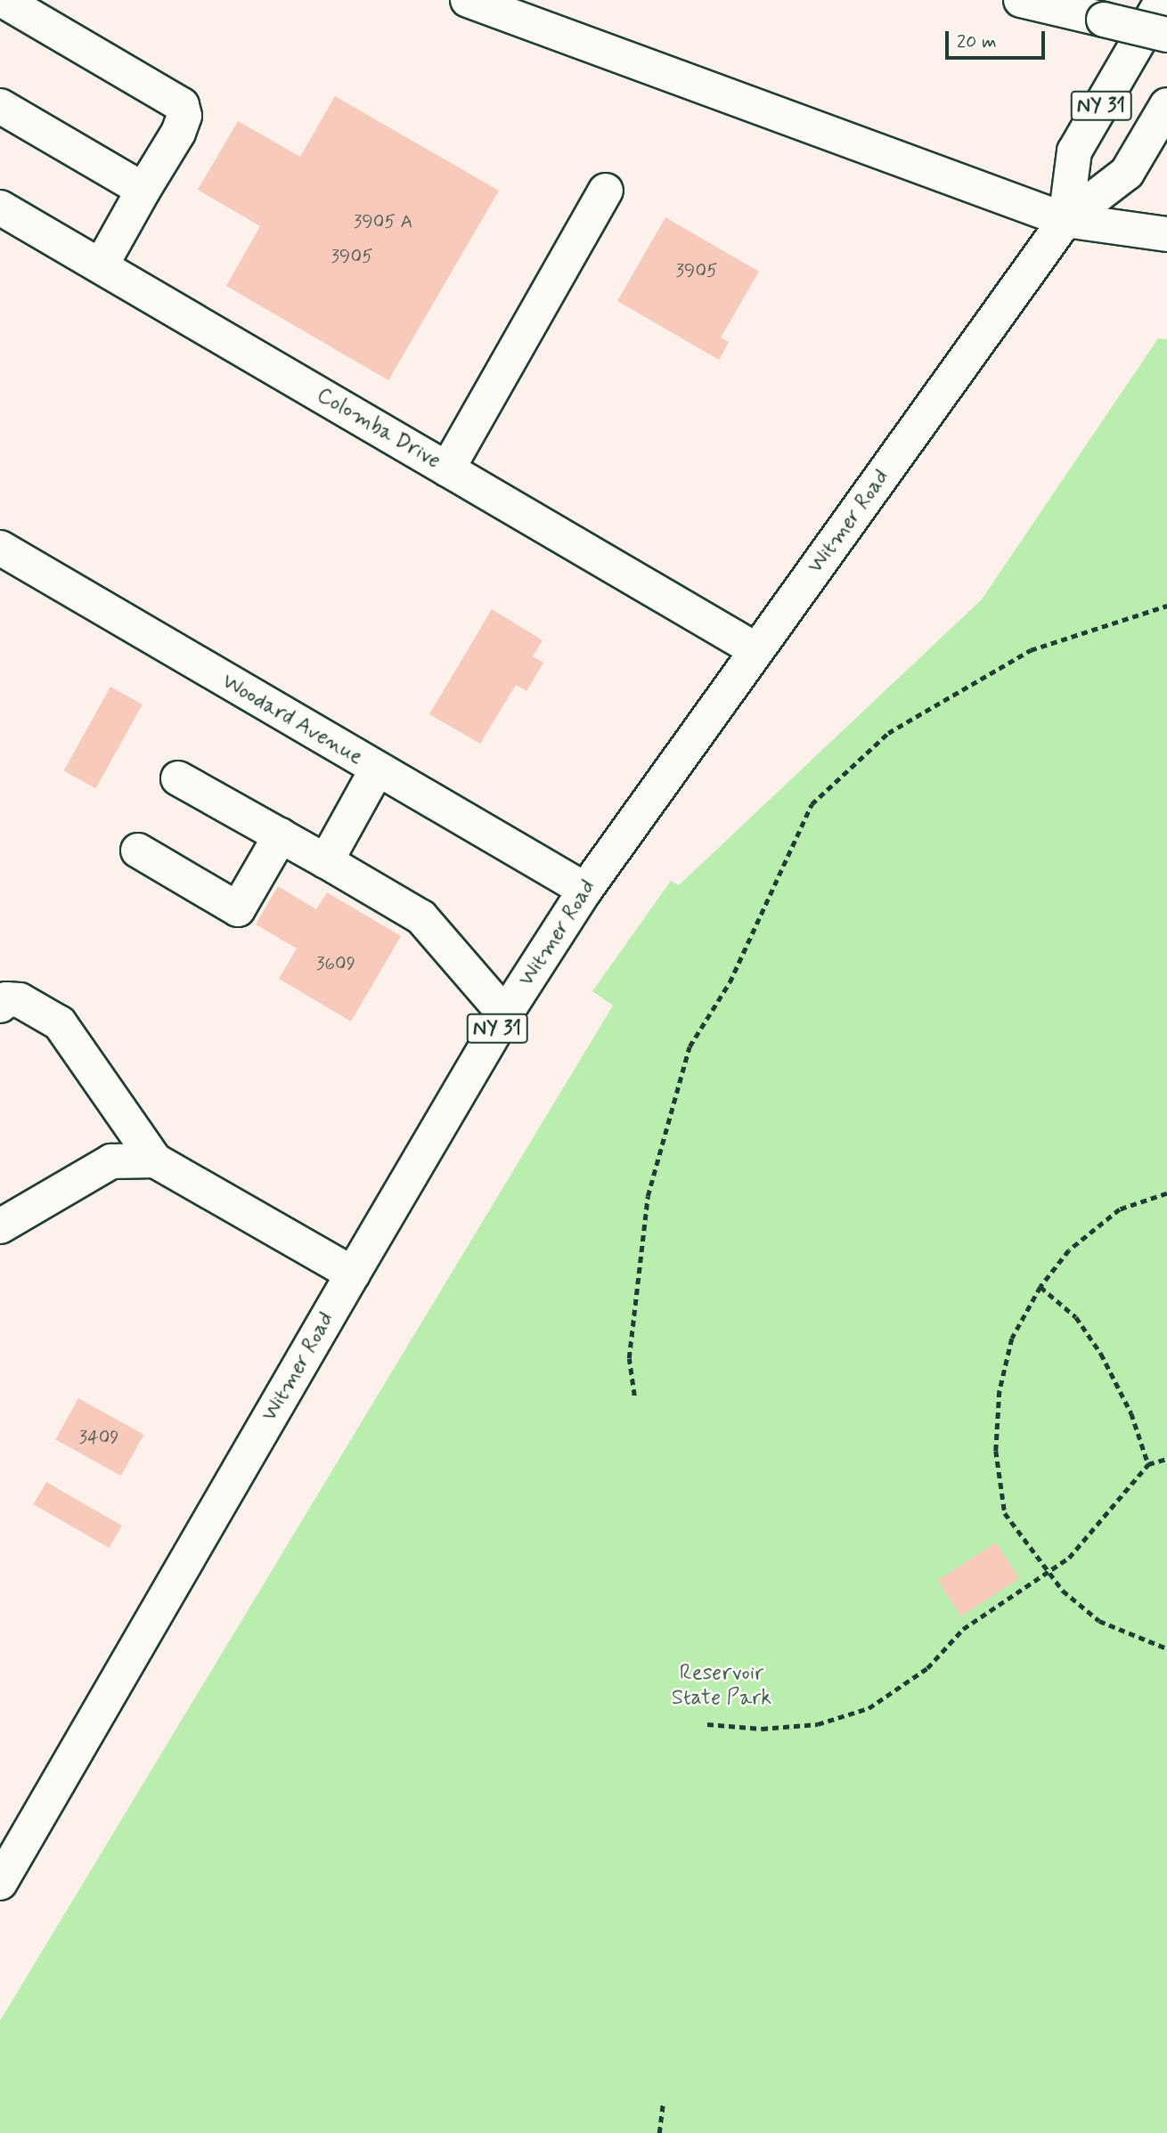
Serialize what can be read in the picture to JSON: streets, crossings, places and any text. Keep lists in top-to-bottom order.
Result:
{
  "streets": {
    "main road": [
      "NY 31",
      "Colomba Drive",
      "Witmer Road",
      "Woodard Avenue"
    ]
  },
  "crossings": [
    ["Colomba Drive", "Witmer Road"],
    ["Witmer Road", "Woodard Avenue"]
  ],
  "parks": ["Reservoir State Park"],
  "house_numbers": [
    "3905 A",
    "3905",
    "3905",
    "3609",
    "3409"
  ],
  "scale_bar": "20 m"
}
